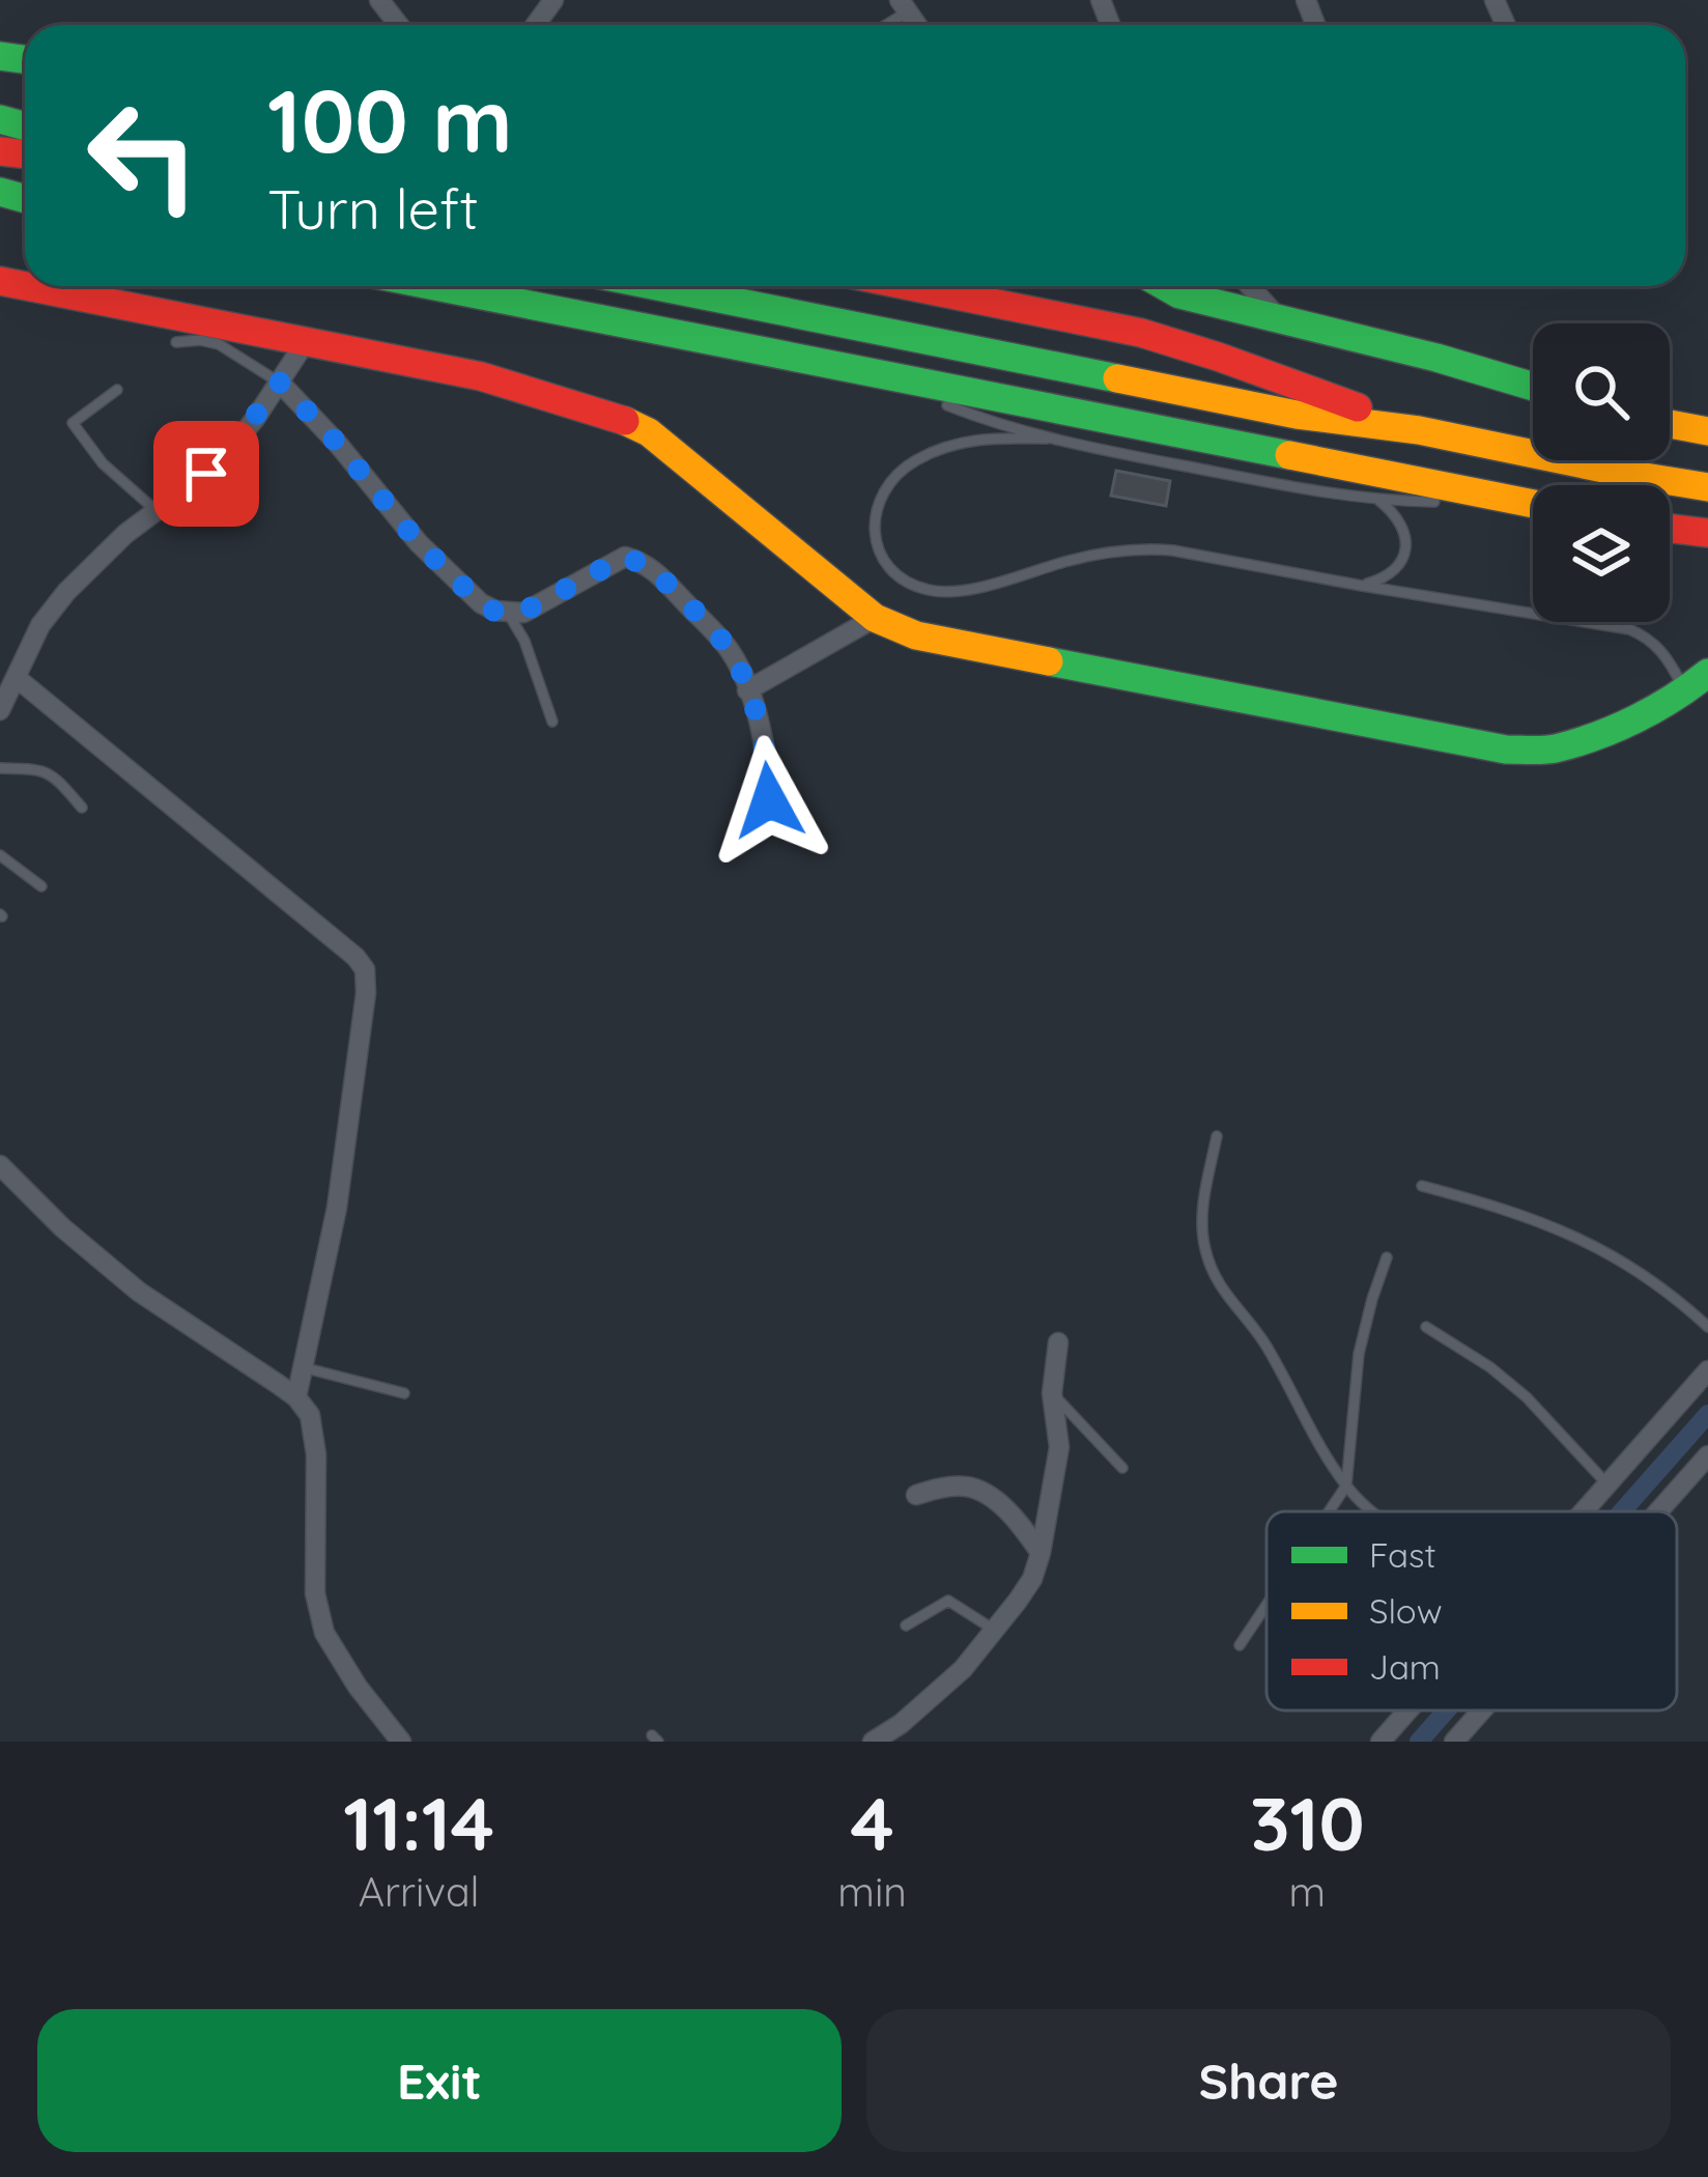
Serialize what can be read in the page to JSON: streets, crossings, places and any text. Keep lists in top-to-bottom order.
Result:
{
  "legend": ["Fast", "Slow", "Jam"],
  "page": {
    "turn": ["100 m", "Turn left"],
    "eta": [
      "11:14",
      "Arrival",
      "4",
      "min",
      "310",
      "m"
    ],
    "buttons": ["Exit", "Share"]
  }
}
